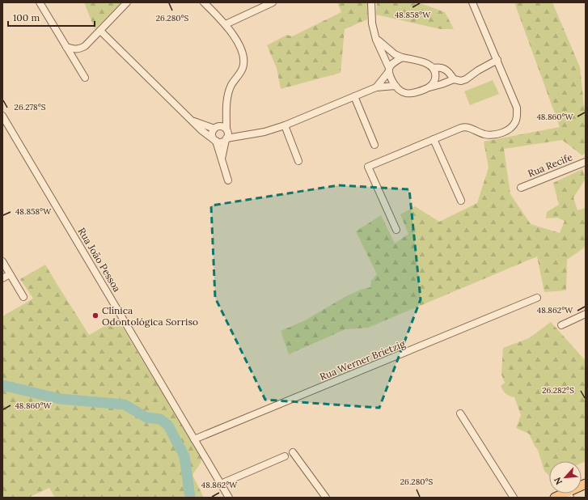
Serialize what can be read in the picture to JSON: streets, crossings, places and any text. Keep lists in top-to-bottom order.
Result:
{
  "streets": {
    "street": ["Rua Recife", "Rua João Pessoa", "Rua Werner Brietzig"]
  },
  "crossings": [
    ["Rua João Pessoa", "Rua Werner Brietzig"]
  ],
  "places": ["Clínica Odontológica Sorriso"],
  "scale_bar": "100 m",
  "north": "bottom left",
  "coordinates": [
    "48.858°W",
    "26.280°S",
    "26.278°S",
    "48.860°W",
    "48.862°W",
    "26.282°S"
  ]
}
